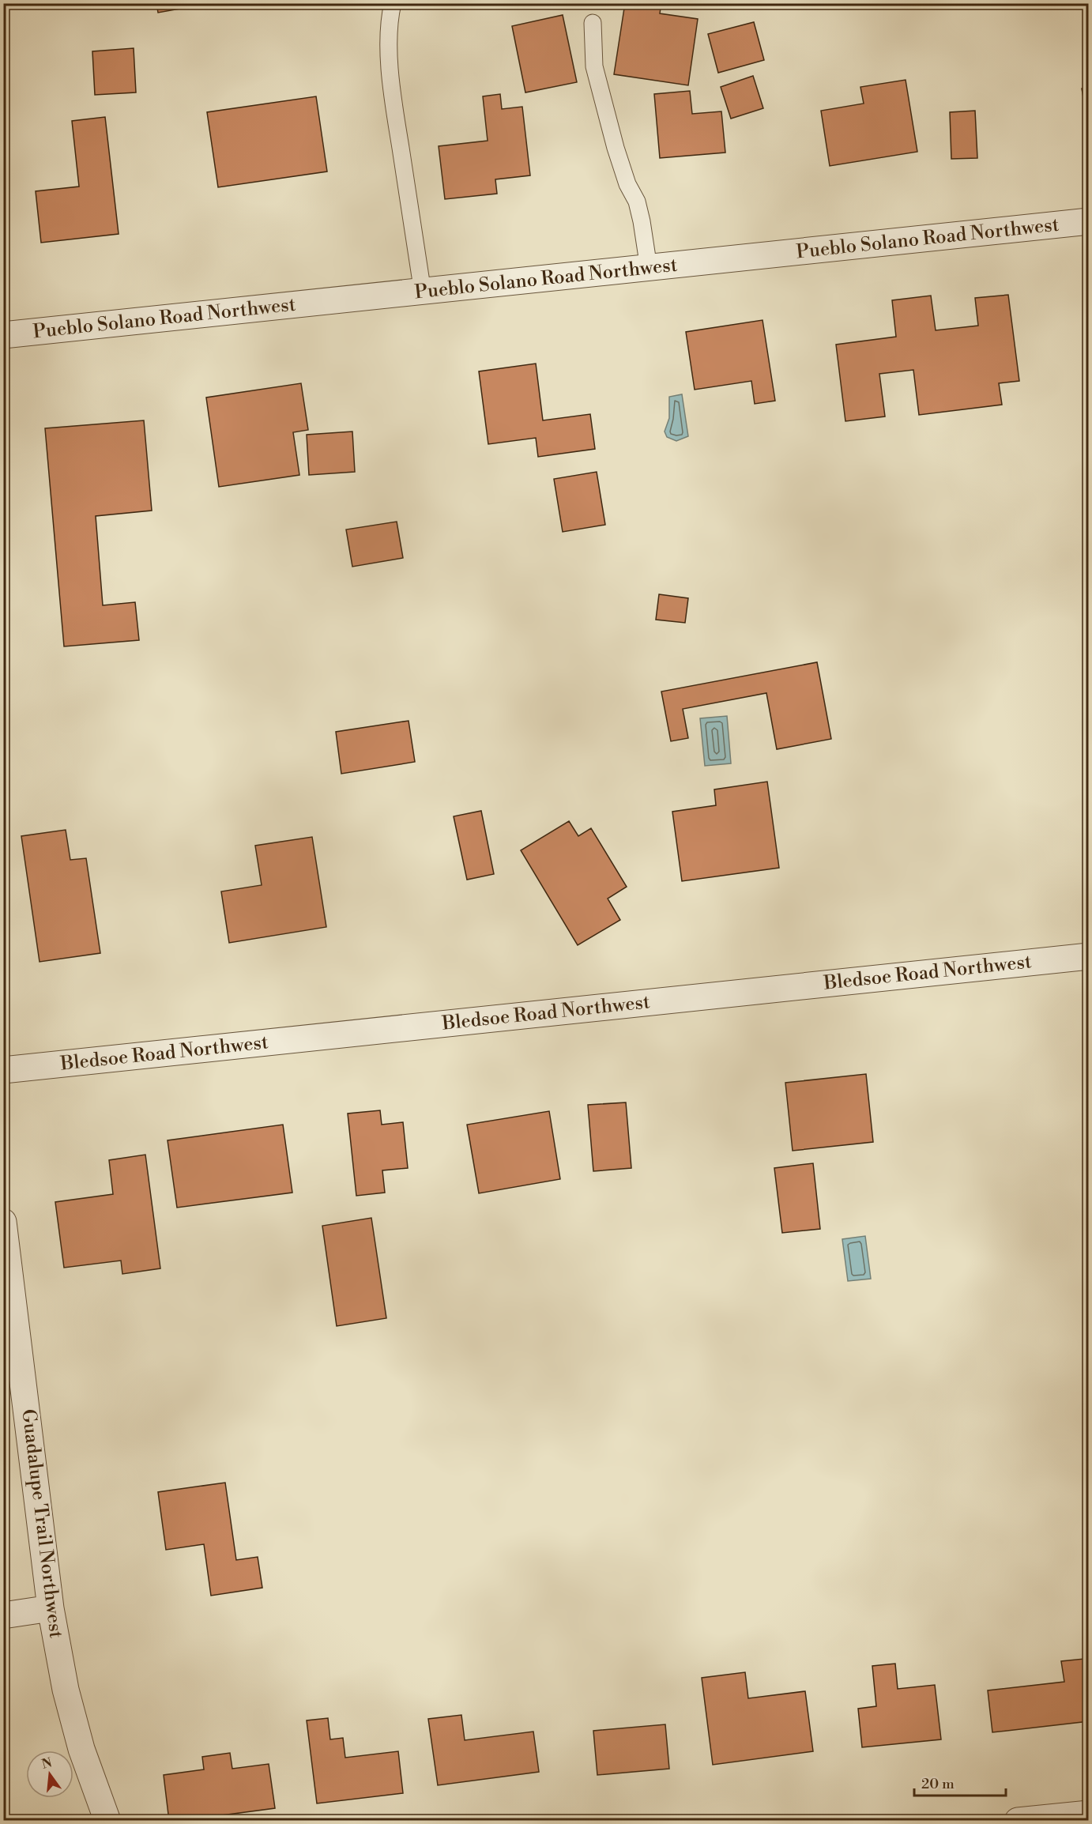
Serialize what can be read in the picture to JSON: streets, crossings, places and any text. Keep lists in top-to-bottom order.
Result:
{
  "streets": {
    "street": ["Pueblo Solano Road Northwest", "Bledsoe Road Northwest", "Guadalupe Trail Northwest"]
  },
  "scale_bar": "20 m",
  "north": "top"
}
